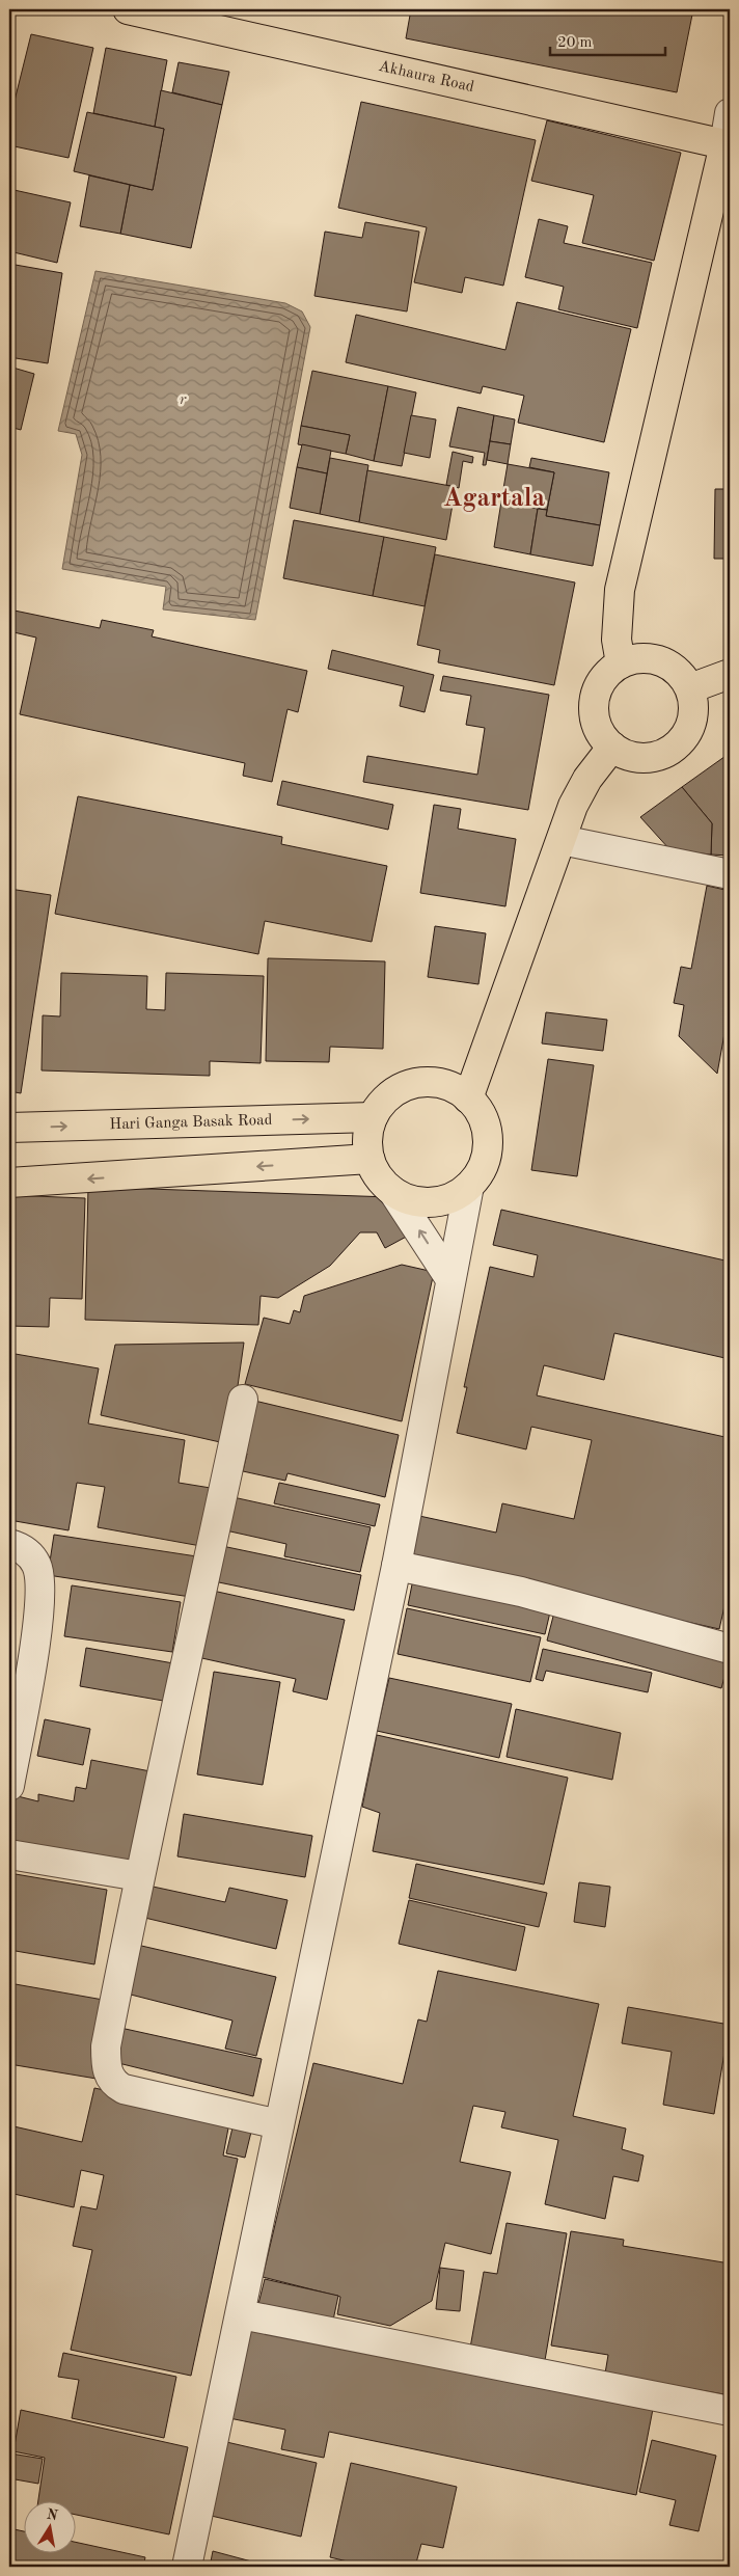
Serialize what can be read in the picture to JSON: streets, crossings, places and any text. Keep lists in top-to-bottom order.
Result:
{
  "streets": {
    "main road": ["Akhaura Road", "Hari Ganga Basak Road"]
  },
  "districts": ["Agartala"],
  "water": ["r"],
  "scale_bar": "20 m",
  "north": "top"
}
